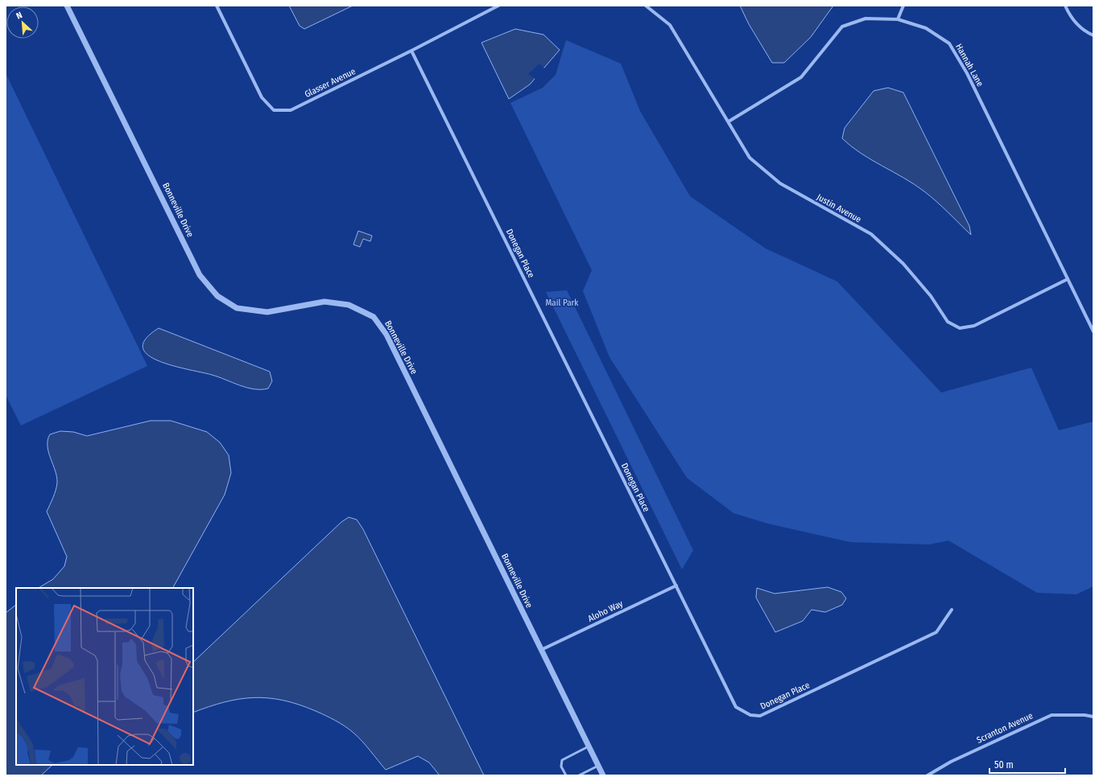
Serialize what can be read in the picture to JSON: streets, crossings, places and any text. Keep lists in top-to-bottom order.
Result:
{
  "streets": {
    "street": [
      "Hannah Lane",
      "Glasser Avenue",
      "Justin Avenue",
      "Bonneville Drive",
      "Donegan Place",
      "Aloho Way",
      "Scranton Avenue"
    ]
  },
  "crossings": [
    ["Hannah Lane", "Justin Avenue"],
    ["Glasser Avenue", "Donegan Place"],
    ["Bonneville Drive", "Aloho Way"],
    ["Donegan Place", "Aloho Way"]
  ],
  "parks": ["Mail Park"],
  "scale_bar": "50 m",
  "north": "top left"
}
